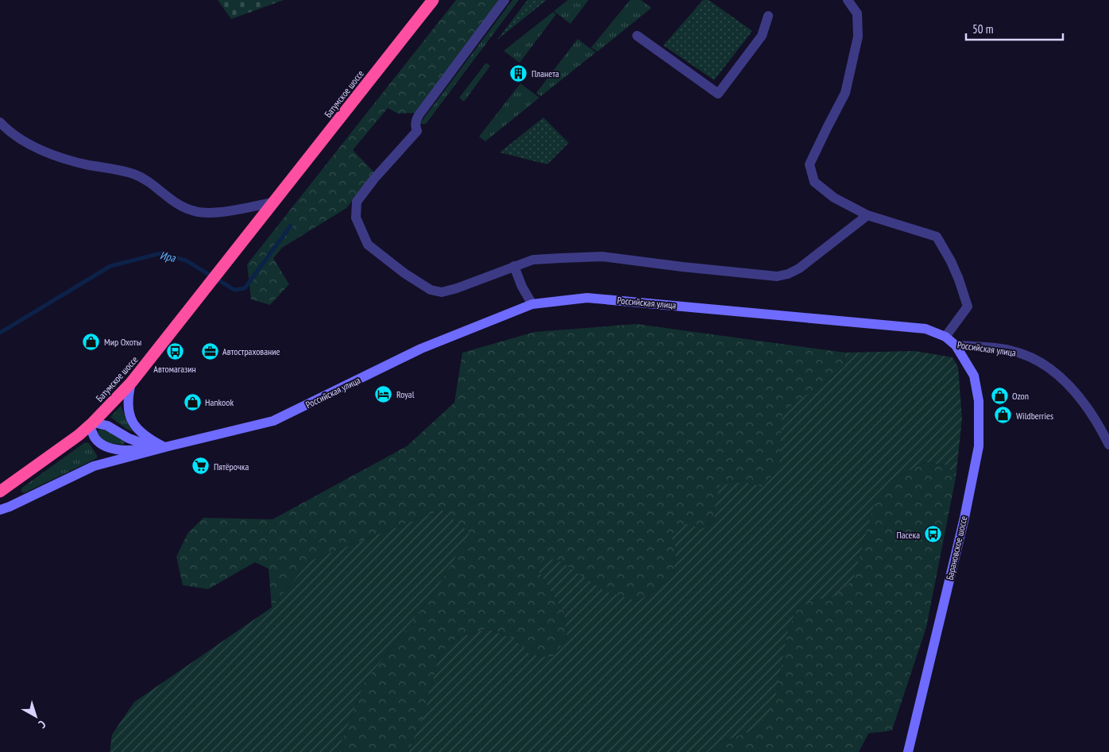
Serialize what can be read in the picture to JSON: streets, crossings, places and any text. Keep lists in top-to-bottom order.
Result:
{
  "streets": {
    "highway": ["Батумское шоссе"],
    "main road": ["Российская улица", "Барановское шоссе"]
  },
  "crossings": [
    ["Российская улица", "Барановское шоссе"]
  ],
  "water": ["Ира"],
  "places": {
    "building": ["Планета"],
    "shop": [
      "Мир Охоты",
      "Ozon",
      "Hankook",
      "Wildberries"
    ],
    "office": ["Автострахование"],
    "bus stop": ["Автомагазин", "Пасека"],
    "hotel": ["Royal"],
    "supermarket": ["Пятёрочка"]
  },
  "scale_bar": "50 m",
  "north": "bottom right"
}
